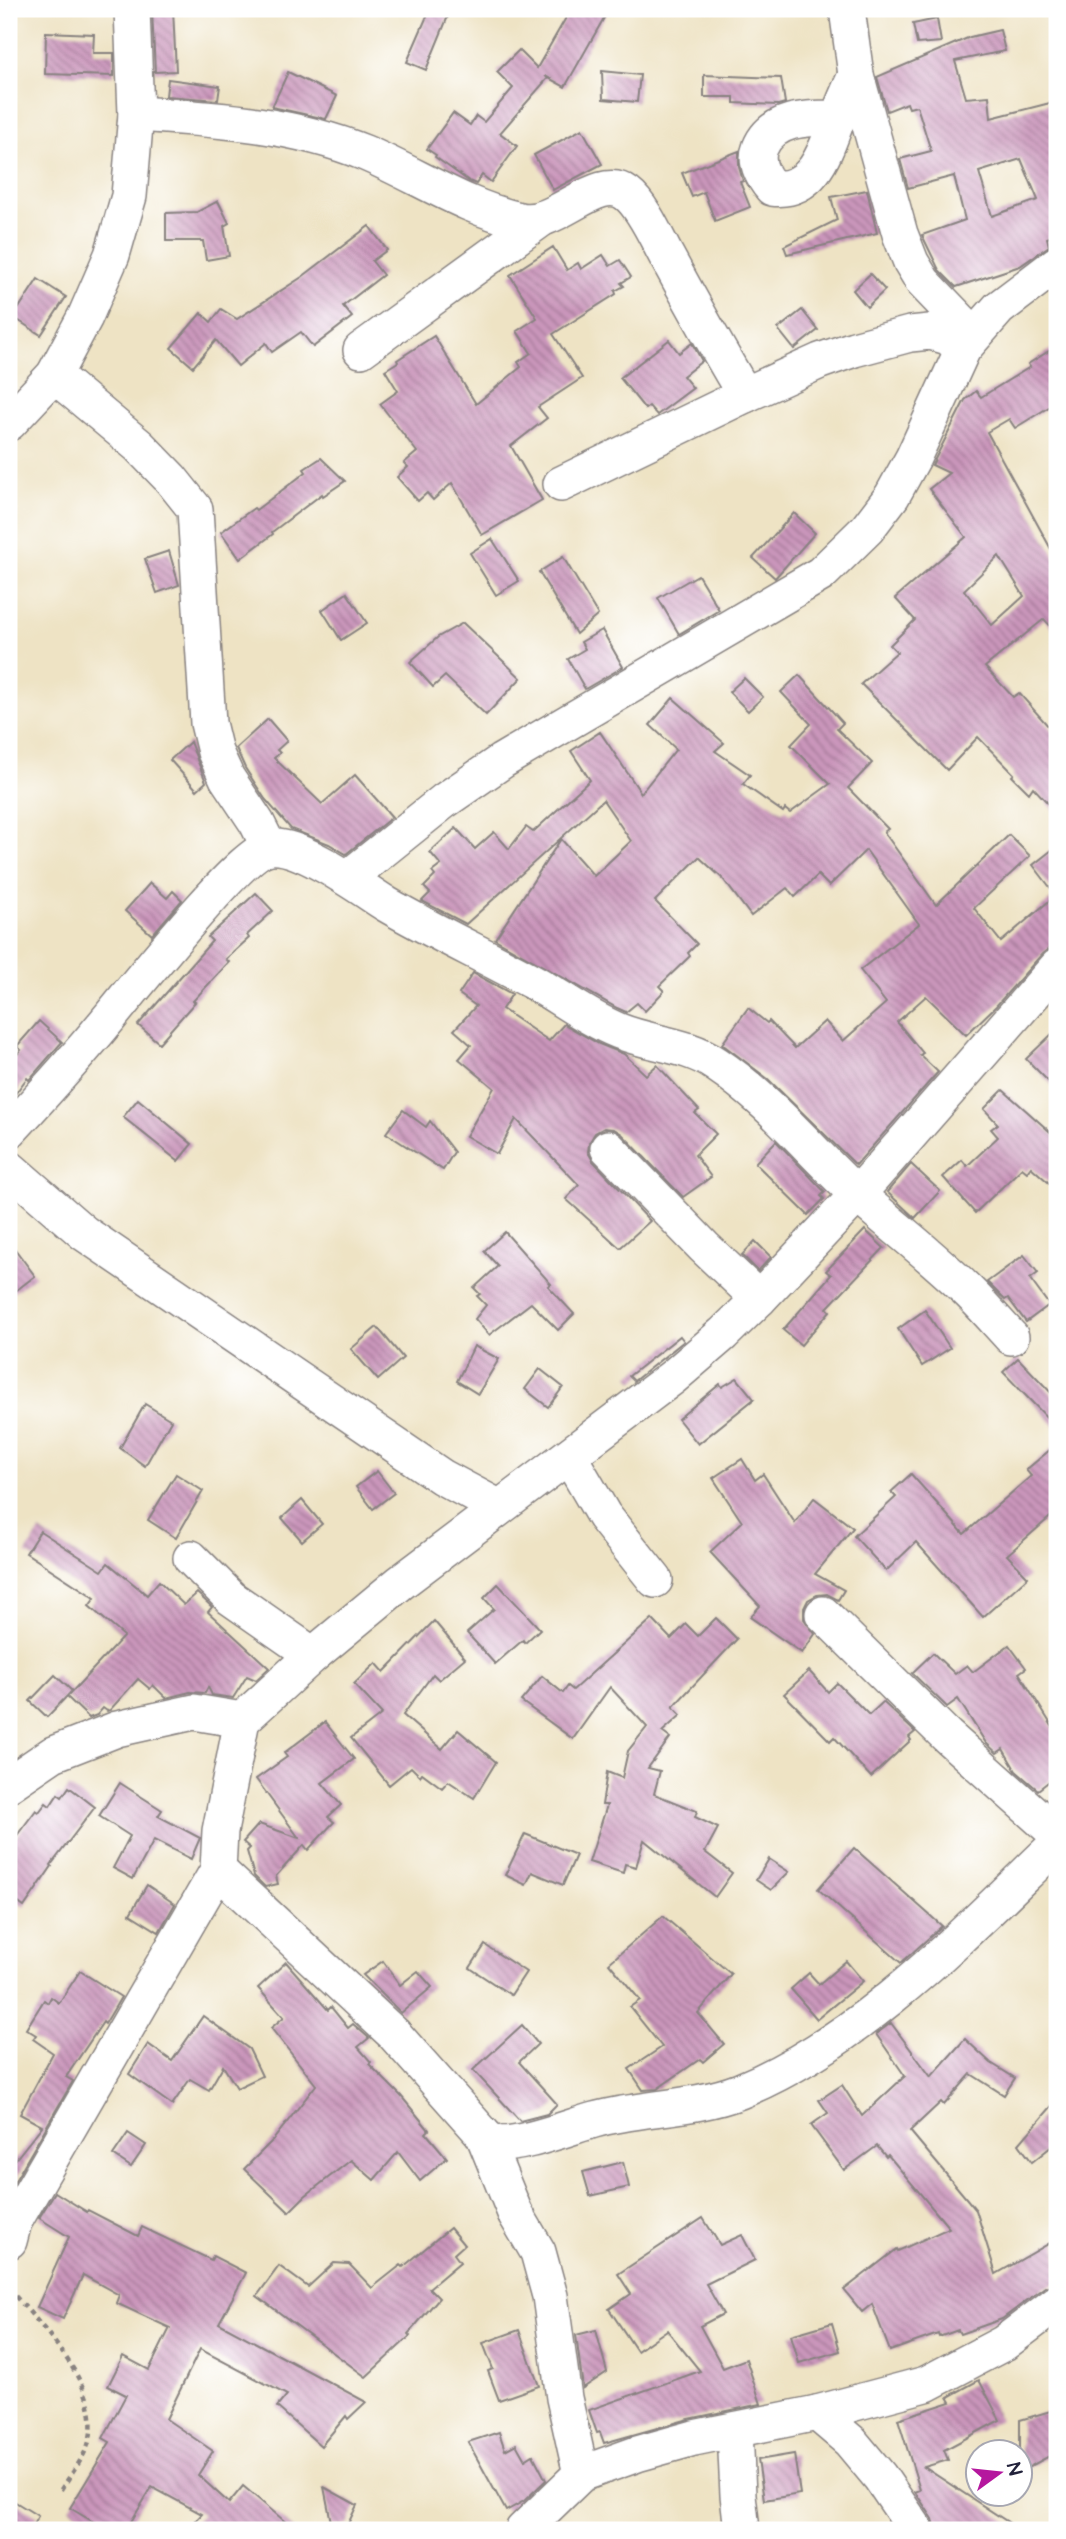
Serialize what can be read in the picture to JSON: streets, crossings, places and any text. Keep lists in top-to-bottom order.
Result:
{
  "north": "right"
}
